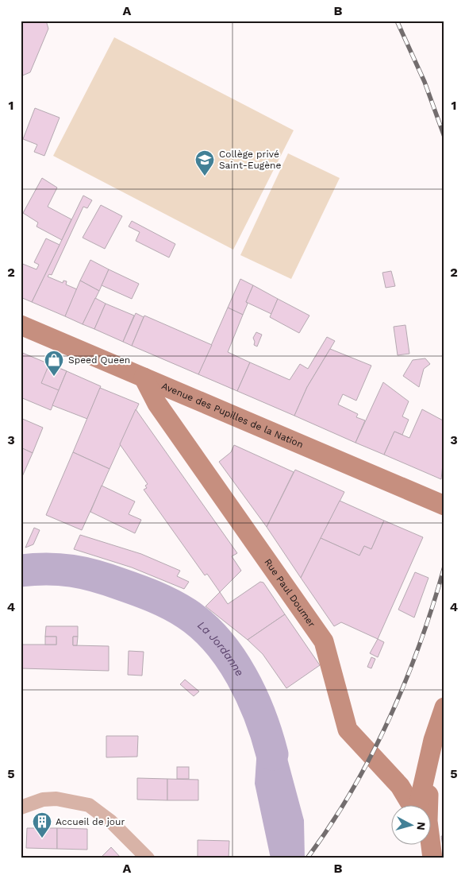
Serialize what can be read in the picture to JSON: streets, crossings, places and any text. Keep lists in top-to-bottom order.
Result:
{
  "streets": {
    "main road": ["Avenue des Pupilles de la Nation", "Rue Paul Doumer"]
  },
  "crossings": [
    ["Avenue des Pupilles de la Nation", "Rue Paul Doumer"]
  ],
  "water": ["La Jordanne"],
  "places": {
    "school or university": ["Collège privé Saint-Eugène"],
    "shop": ["Speed Queen"],
    "building": ["Accueil de jour"]
  },
  "north": "right",
  "grid": {
    "columns": ["A", "B"],
    "rows": [
      "1",
      "2",
      "3",
      "4",
      "5"
    ]
  }
}
